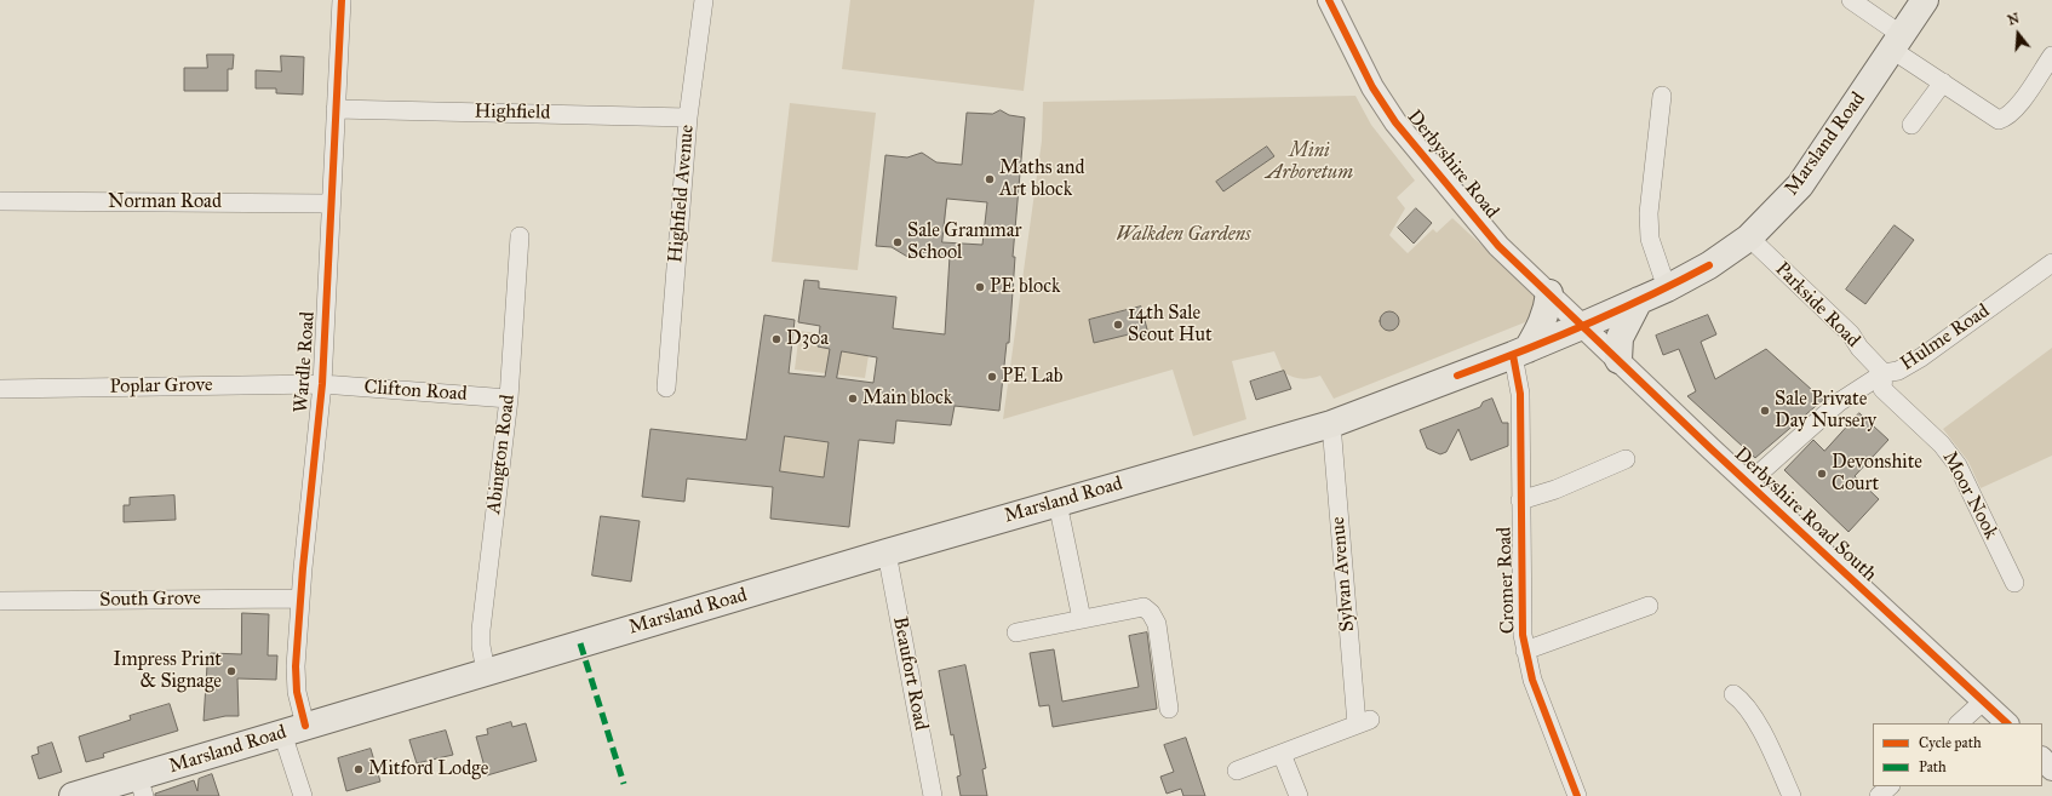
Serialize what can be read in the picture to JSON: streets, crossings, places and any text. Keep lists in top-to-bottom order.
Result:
{
  "streets": {
    "main road": ["Marsland Road"],
    "street": [
      "Highfield",
      "Derbyshire Road",
      "Highfield Avenue",
      "Norman Road",
      "Parkside Road",
      "Hulme Road",
      "Wardle Road",
      "Poplar Grove",
      "Clifton Road",
      "Abington Road",
      "Moor Nook",
      "Derbyshire Road South",
      "Sylvan Avenue",
      "Cromer Road",
      "South Grove",
      "Beaufort Road"
    ]
  },
  "crossings": [
    ["Highfield", "Highfield Avenue"],
    ["Highfield", "Wardle Road"],
    ["Marsland Road", "Derbyshire Road"],
    ["Marsland Road", "Parkside Road"],
    ["Marsland Road", "Wardle Road"],
    ["Marsland Road", "Abington Road"],
    ["Marsland Road", "Derbyshire Road South"],
    ["Marsland Road", "Sylvan Avenue"],
    ["Marsland Road", "Cromer Road"],
    ["Marsland Road", "Beaufort Road"],
    ["Derbyshire Road", "Derbyshire Road South"],
    ["Norman Road", "Wardle Road"],
    ["Parkside Road", "Hulme Road"],
    ["Parkside Road", "Moor Nook"],
    ["Hulme Road", "Moor Nook"],
    ["Hulme Road", "Derbyshire Road South"],
    ["Wardle Road", "Poplar Grove"],
    ["Wardle Road", "Clifton Road"],
    ["Wardle Road", "South Grove"],
    ["Poplar Grove", "Clifton Road"],
    ["Clifton Road", "Abington Road"]
  ],
  "parks": ["Mini Arboretum", "Walkden Gardens"],
  "places": [
    "Maths and Art block",
    "Sale Grammar School",
    "PE block",
    "14th Sale Scout Hut",
    "D30a",
    "PE Lab",
    "Main block",
    "Sale Private Day Nursery",
    "Devonshite Court",
    "Impress Print & Signage",
    "Mitford Lodge"
  ],
  "legend": ["Cycle path", "Path"],
  "north": "top"
}
